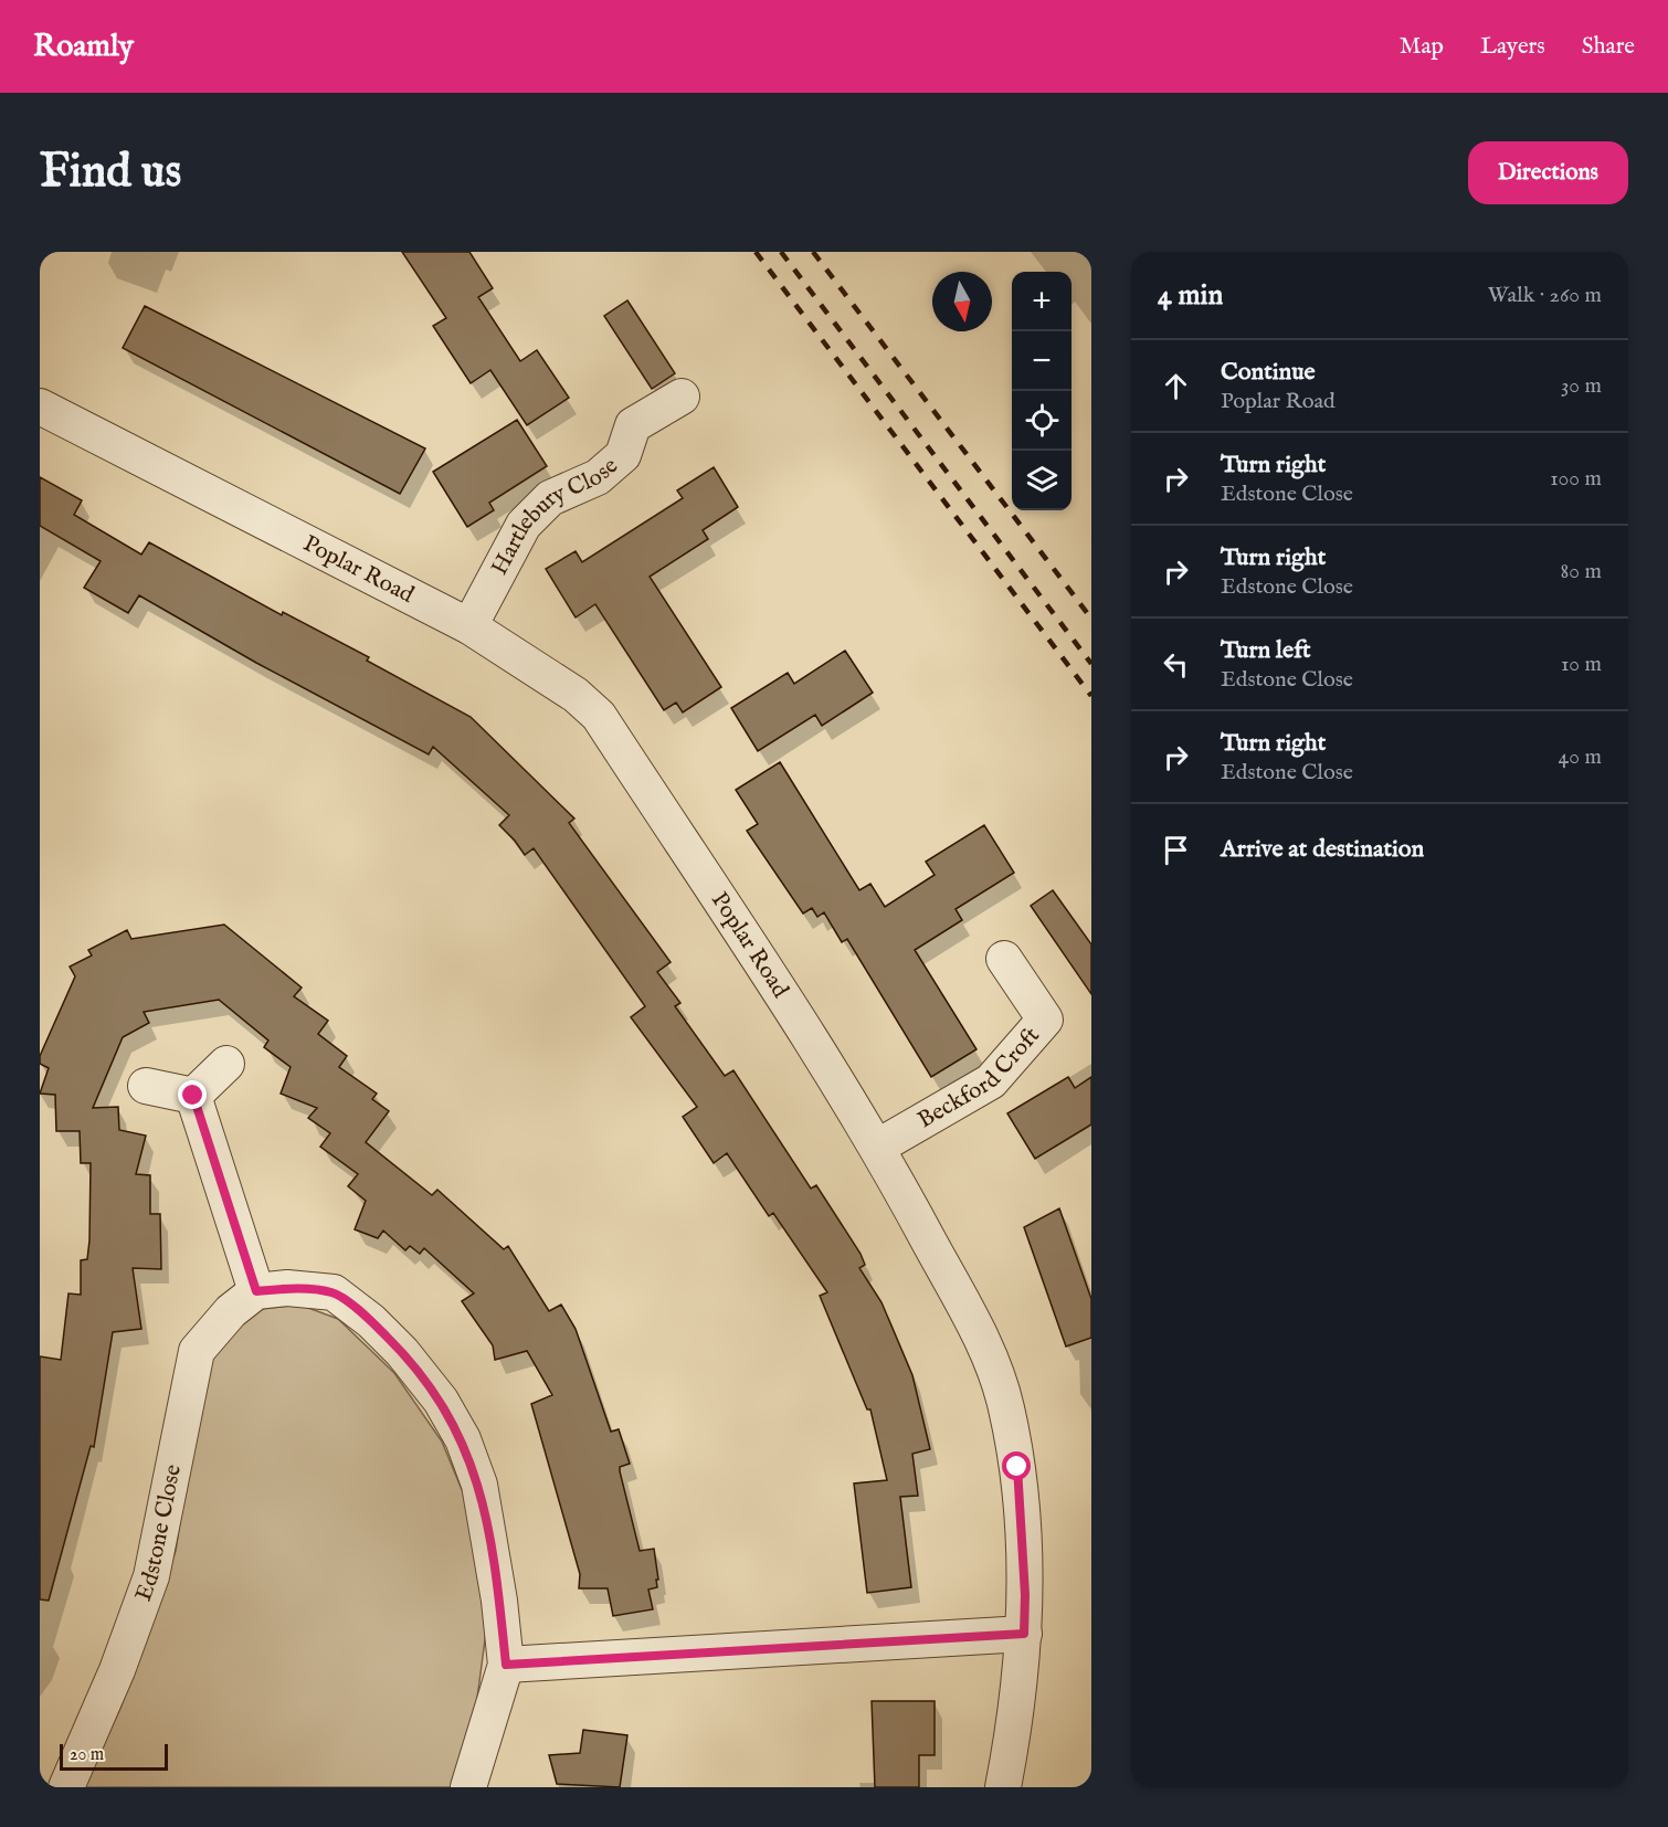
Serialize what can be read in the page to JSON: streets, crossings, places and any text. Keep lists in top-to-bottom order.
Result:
{
  "streets": {
    "street": [
      "Hartlebury Close",
      "Poplar Road",
      "Beckford Croft",
      "Edstone Close"
    ]
  },
  "crossings": [
    ["Hartlebury Close", "Poplar Road"],
    ["Poplar Road", "Beckford Croft"]
  ],
  "scale_bar": "20 m",
  "north": "bottom",
  "page": {
    "header": "Roamly",
    "nav": ["Map", "Layers", "Share"],
    "buttons": "Directions",
    "title": "Find us",
    "heading": ["4 min", "Walk · 260 m"],
    "map_buttons": ["+", "−"],
    "list": [
      ["Continue", "Poplar Road", "30 m"],
      ["Turn right", "Edstone Close", "100 m"],
      ["Turn right", "Edstone Close", "80 m"],
      ["Turn left", "Edstone Close", "10 m"],
      ["Turn right", "Edstone Close", "40 m"],
      "Arrive at destination"
    ],
    "scale": "20 m"
  }
}
